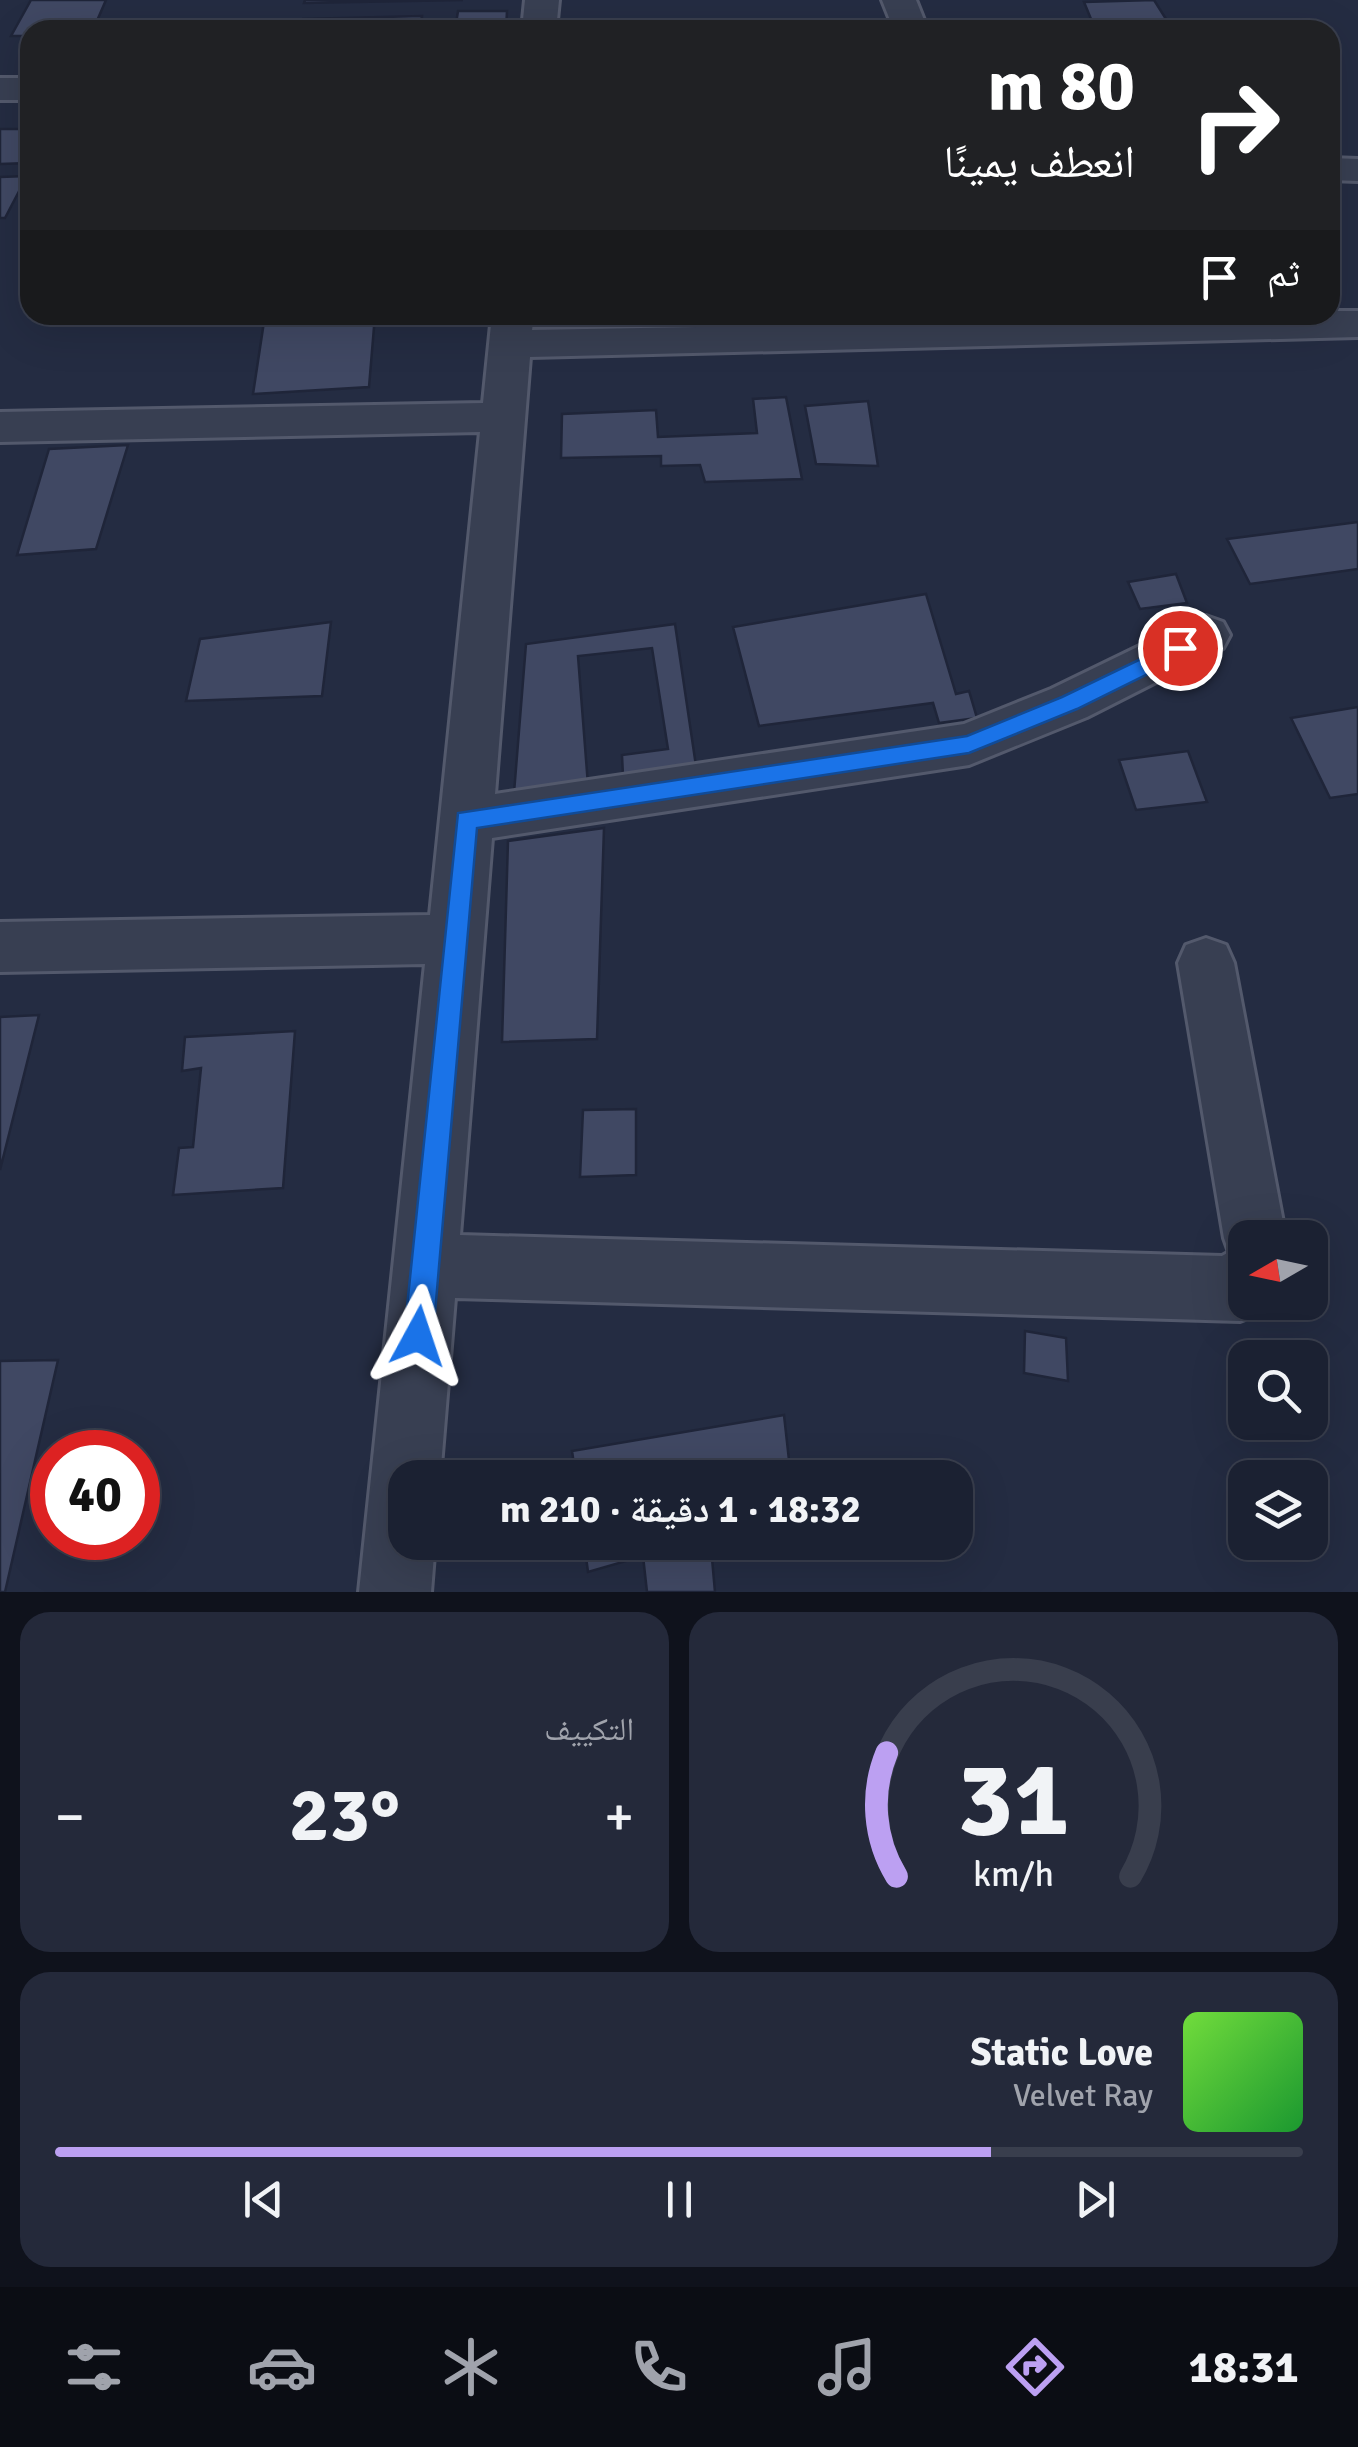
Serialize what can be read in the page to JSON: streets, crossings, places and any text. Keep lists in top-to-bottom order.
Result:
{
  "north": "left",
  "page": {
    "turn": ["80 m", "انعطف يمينًا"],
    "then": "ثم",
    "limit": "40",
    "trip": "18:32 · 1 دقيقة · 210 m",
    "tile": "التكييف",
    "heat": ["−", "23°", "+"],
    "song": ["Static Love", "Velvet Ray"],
    "tabs": "18:31",
    "gauge": ["31", "km/h"]
  }
}
